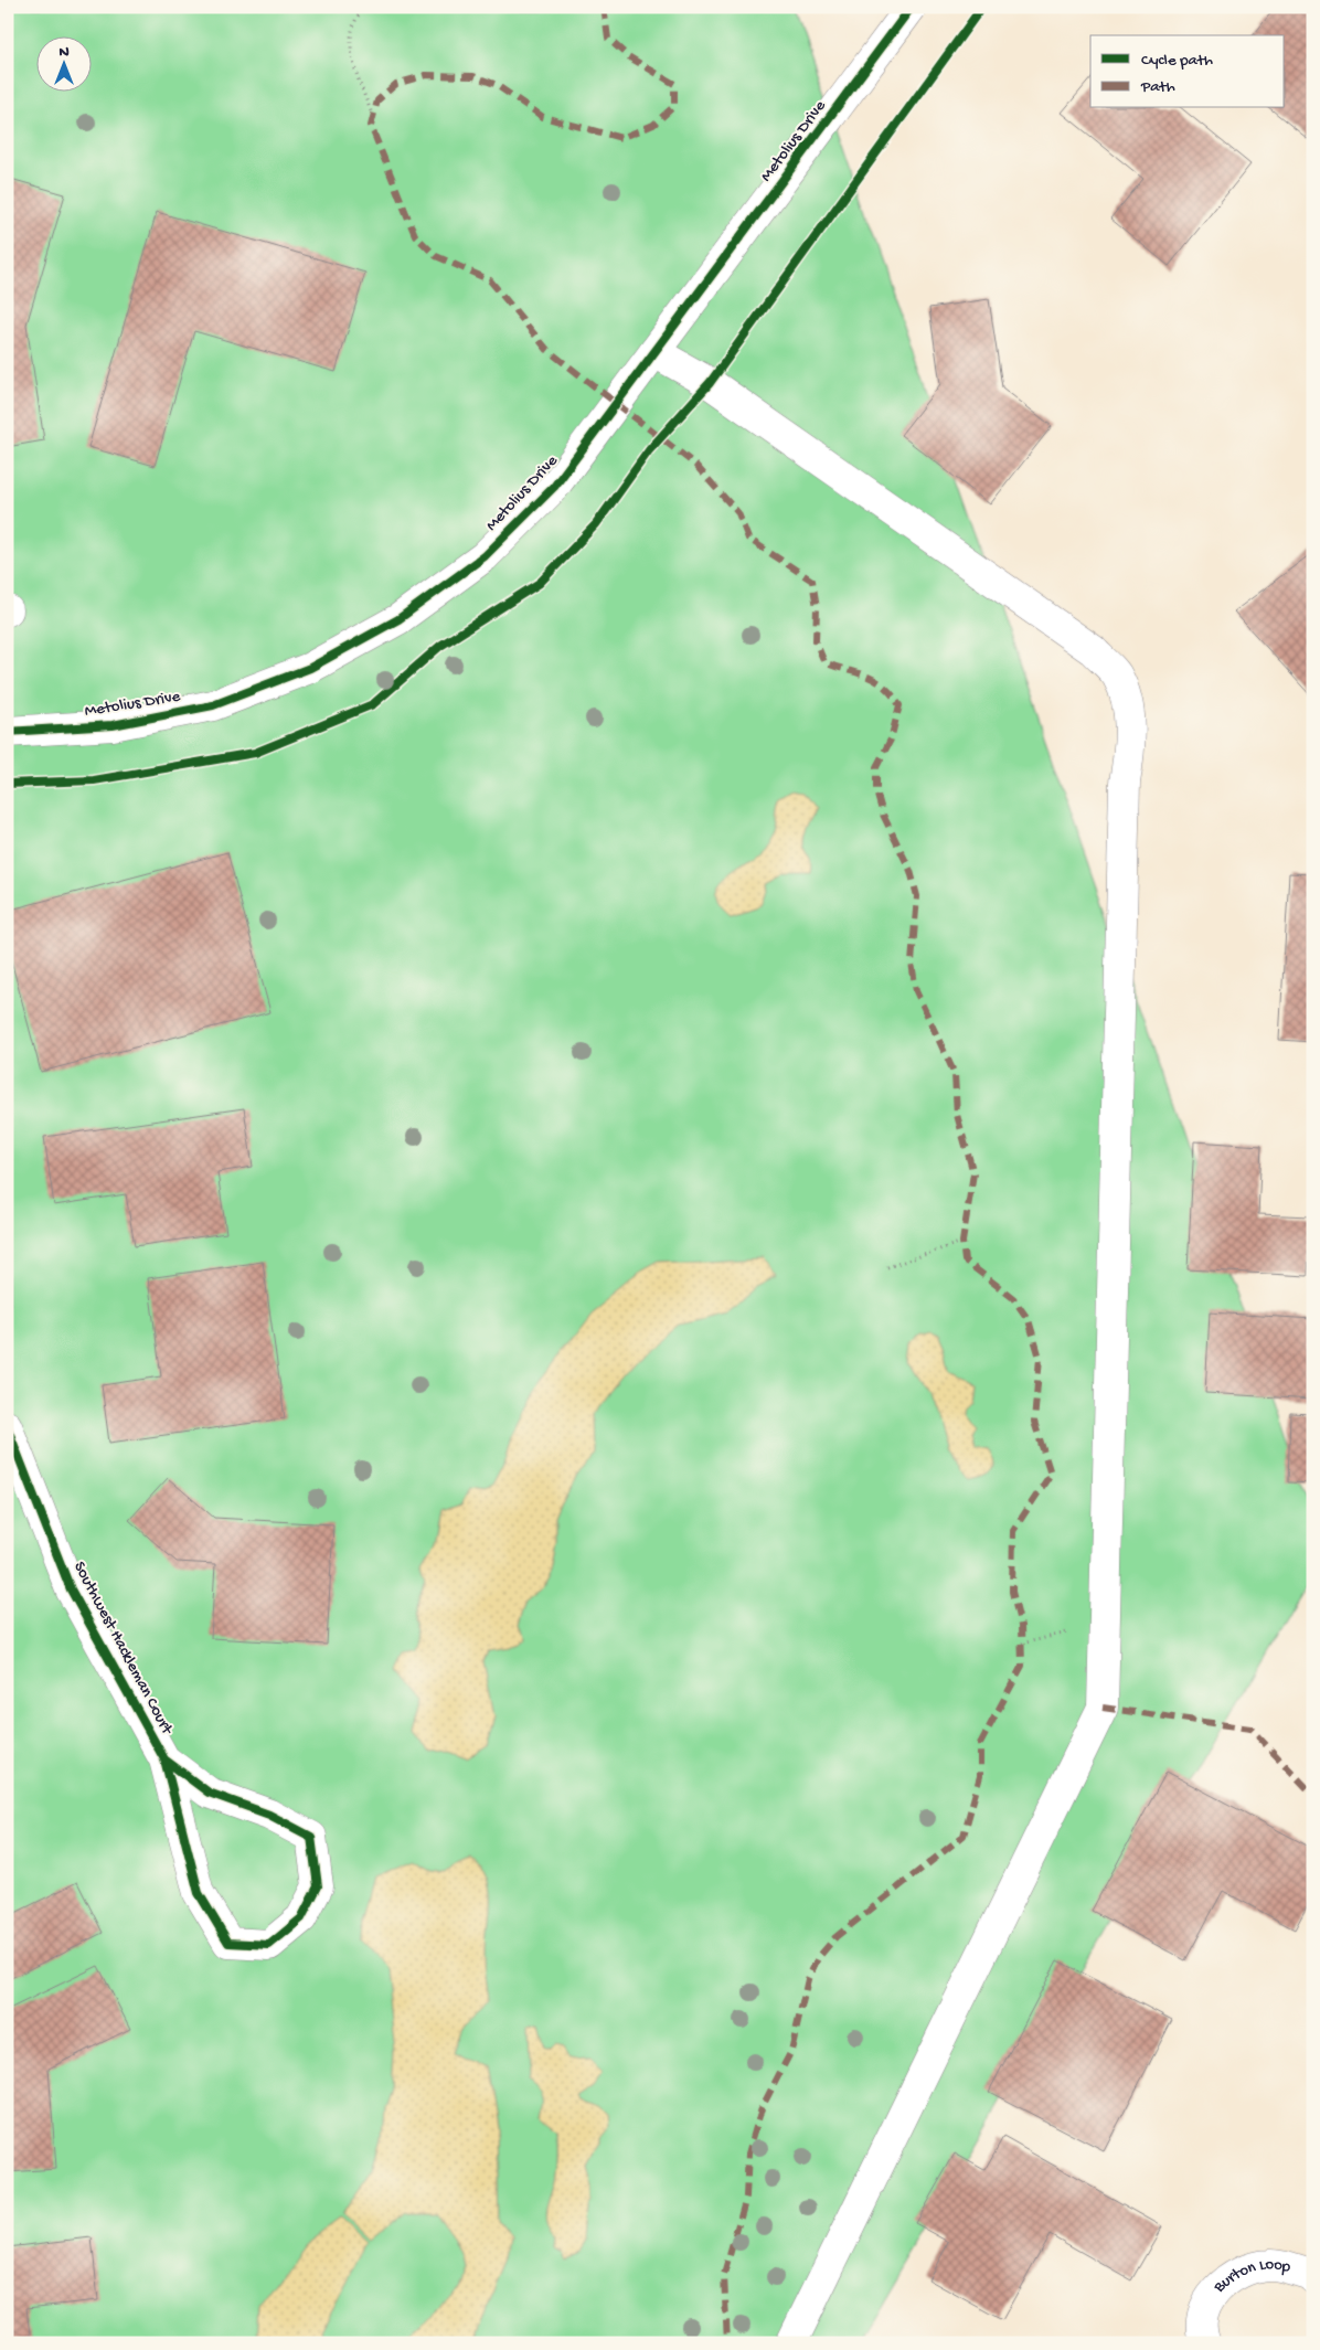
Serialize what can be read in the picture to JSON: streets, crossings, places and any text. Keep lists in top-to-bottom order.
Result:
{
  "streets": {
    "street": ["Metolius Drive", "Southwest Hackleman Court", "Burton Loop"]
  },
  "legend": ["Cycle path", "Path"],
  "north": "top"
}
